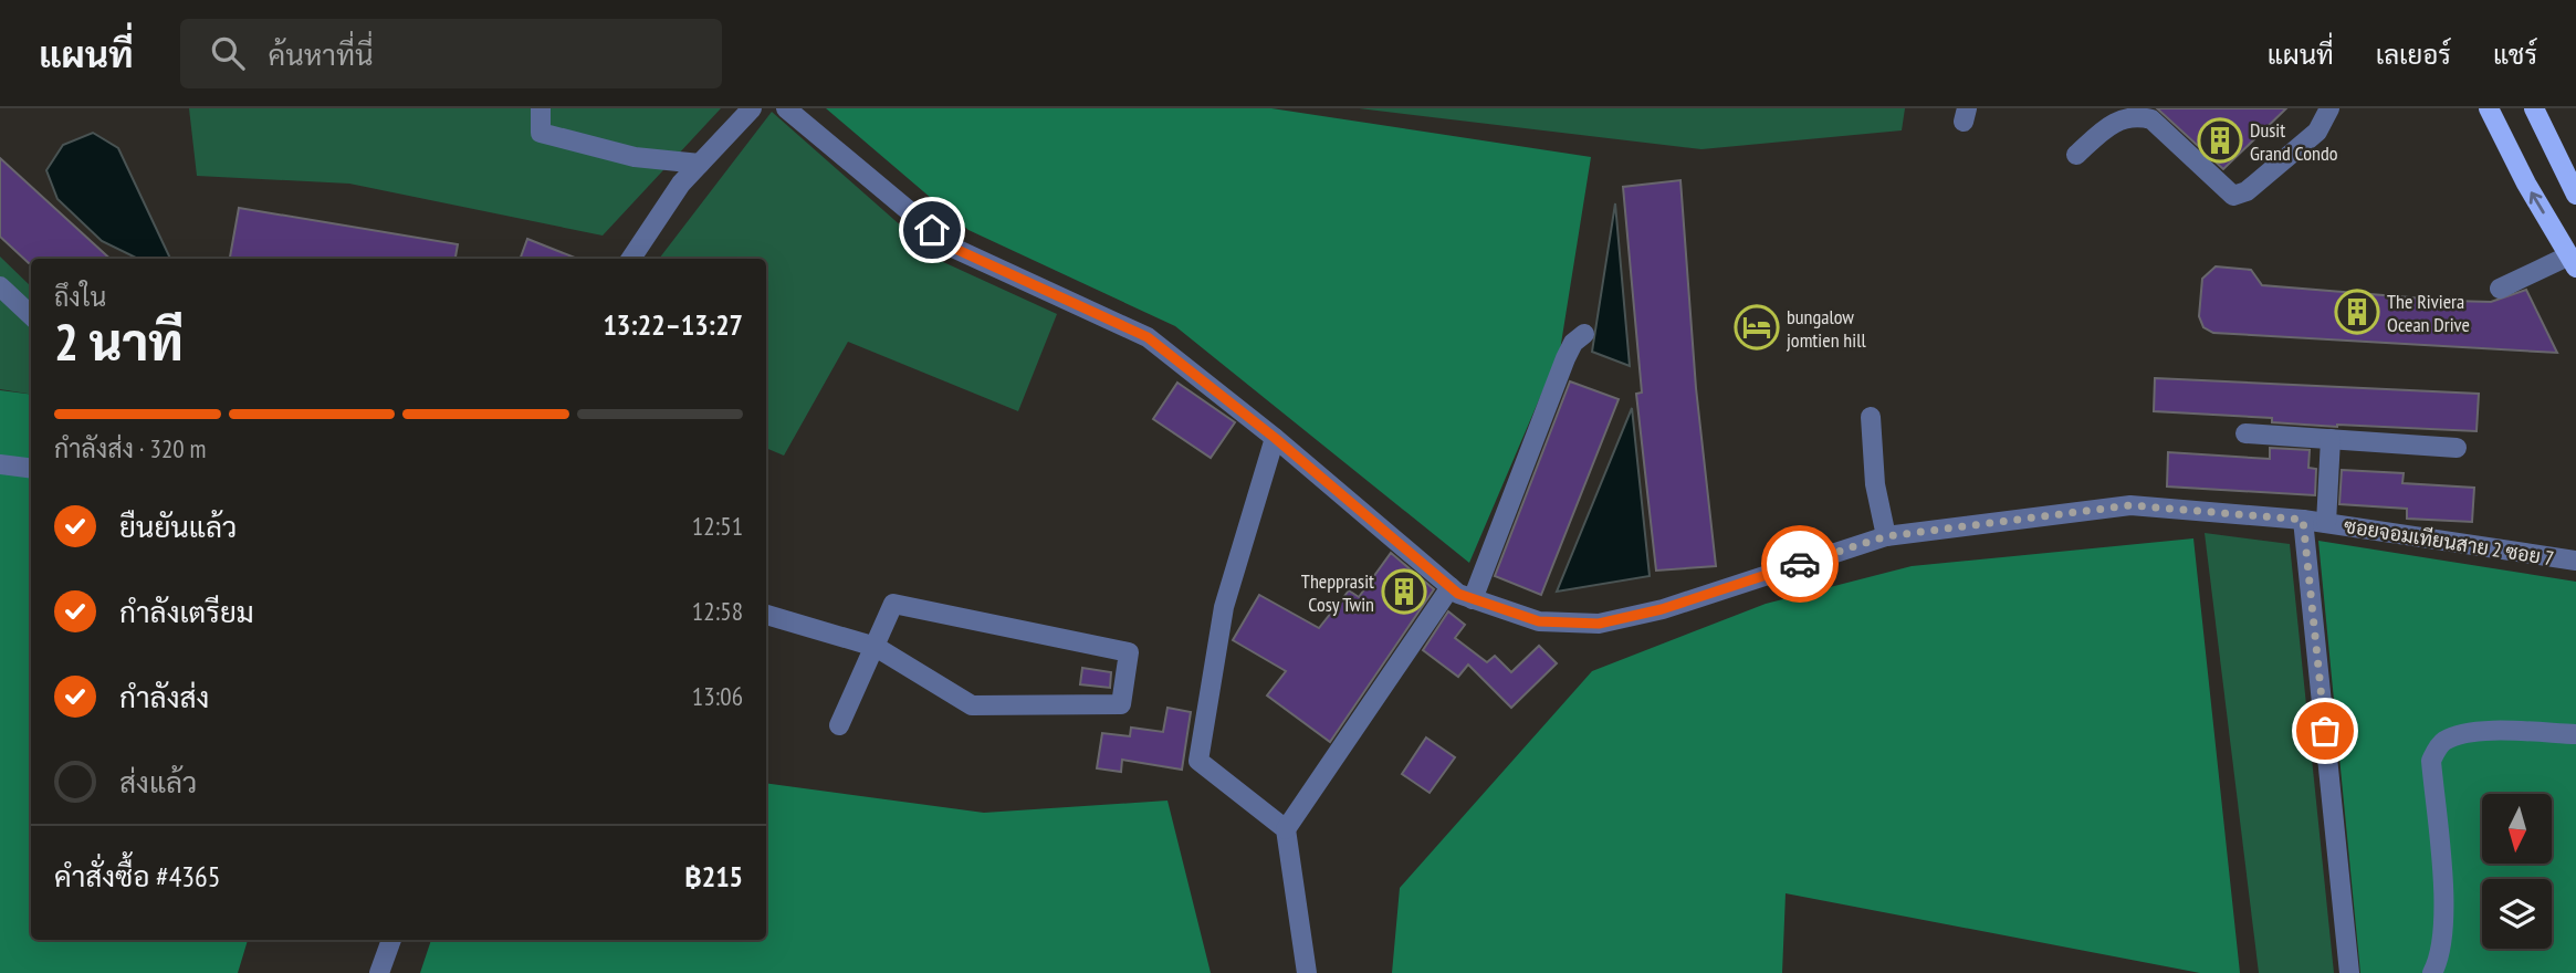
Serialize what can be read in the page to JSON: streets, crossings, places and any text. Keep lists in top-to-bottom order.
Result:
{
  "streets": {
    "street": ["ซอยจอมเทียนสาย 2 ซอย 7"]
  },
  "places": {
    "building": ["Dusit Grand Condo", "The Riviera Ocean Drive", "Thepprasit Cosy Twin"],
    "hotel": ["bungalow jomtien hill"]
  },
  "north": "bottom",
  "page": {
    "header": "แผนที่",
    "search": "ค้นหาที่นี่",
    "nav": ["แผนที่", "เลเยอร์", "แชร์"],
    "heading": ["2 นาที", "ถึงใน", "13:22–13:27"],
    "panel": ["คำสั่งซื้อ #4365", "฿215"],
    "bar": "กำลังส่ง · 320 m",
    "list": [
      ["ยืนยันแล้ว", "12:51"],
      ["กำลังเตรียม", "12:58"],
      ["กำลังส่ง", "13:06"],
      "ส่งแล้ว"
    ]
  }
}
